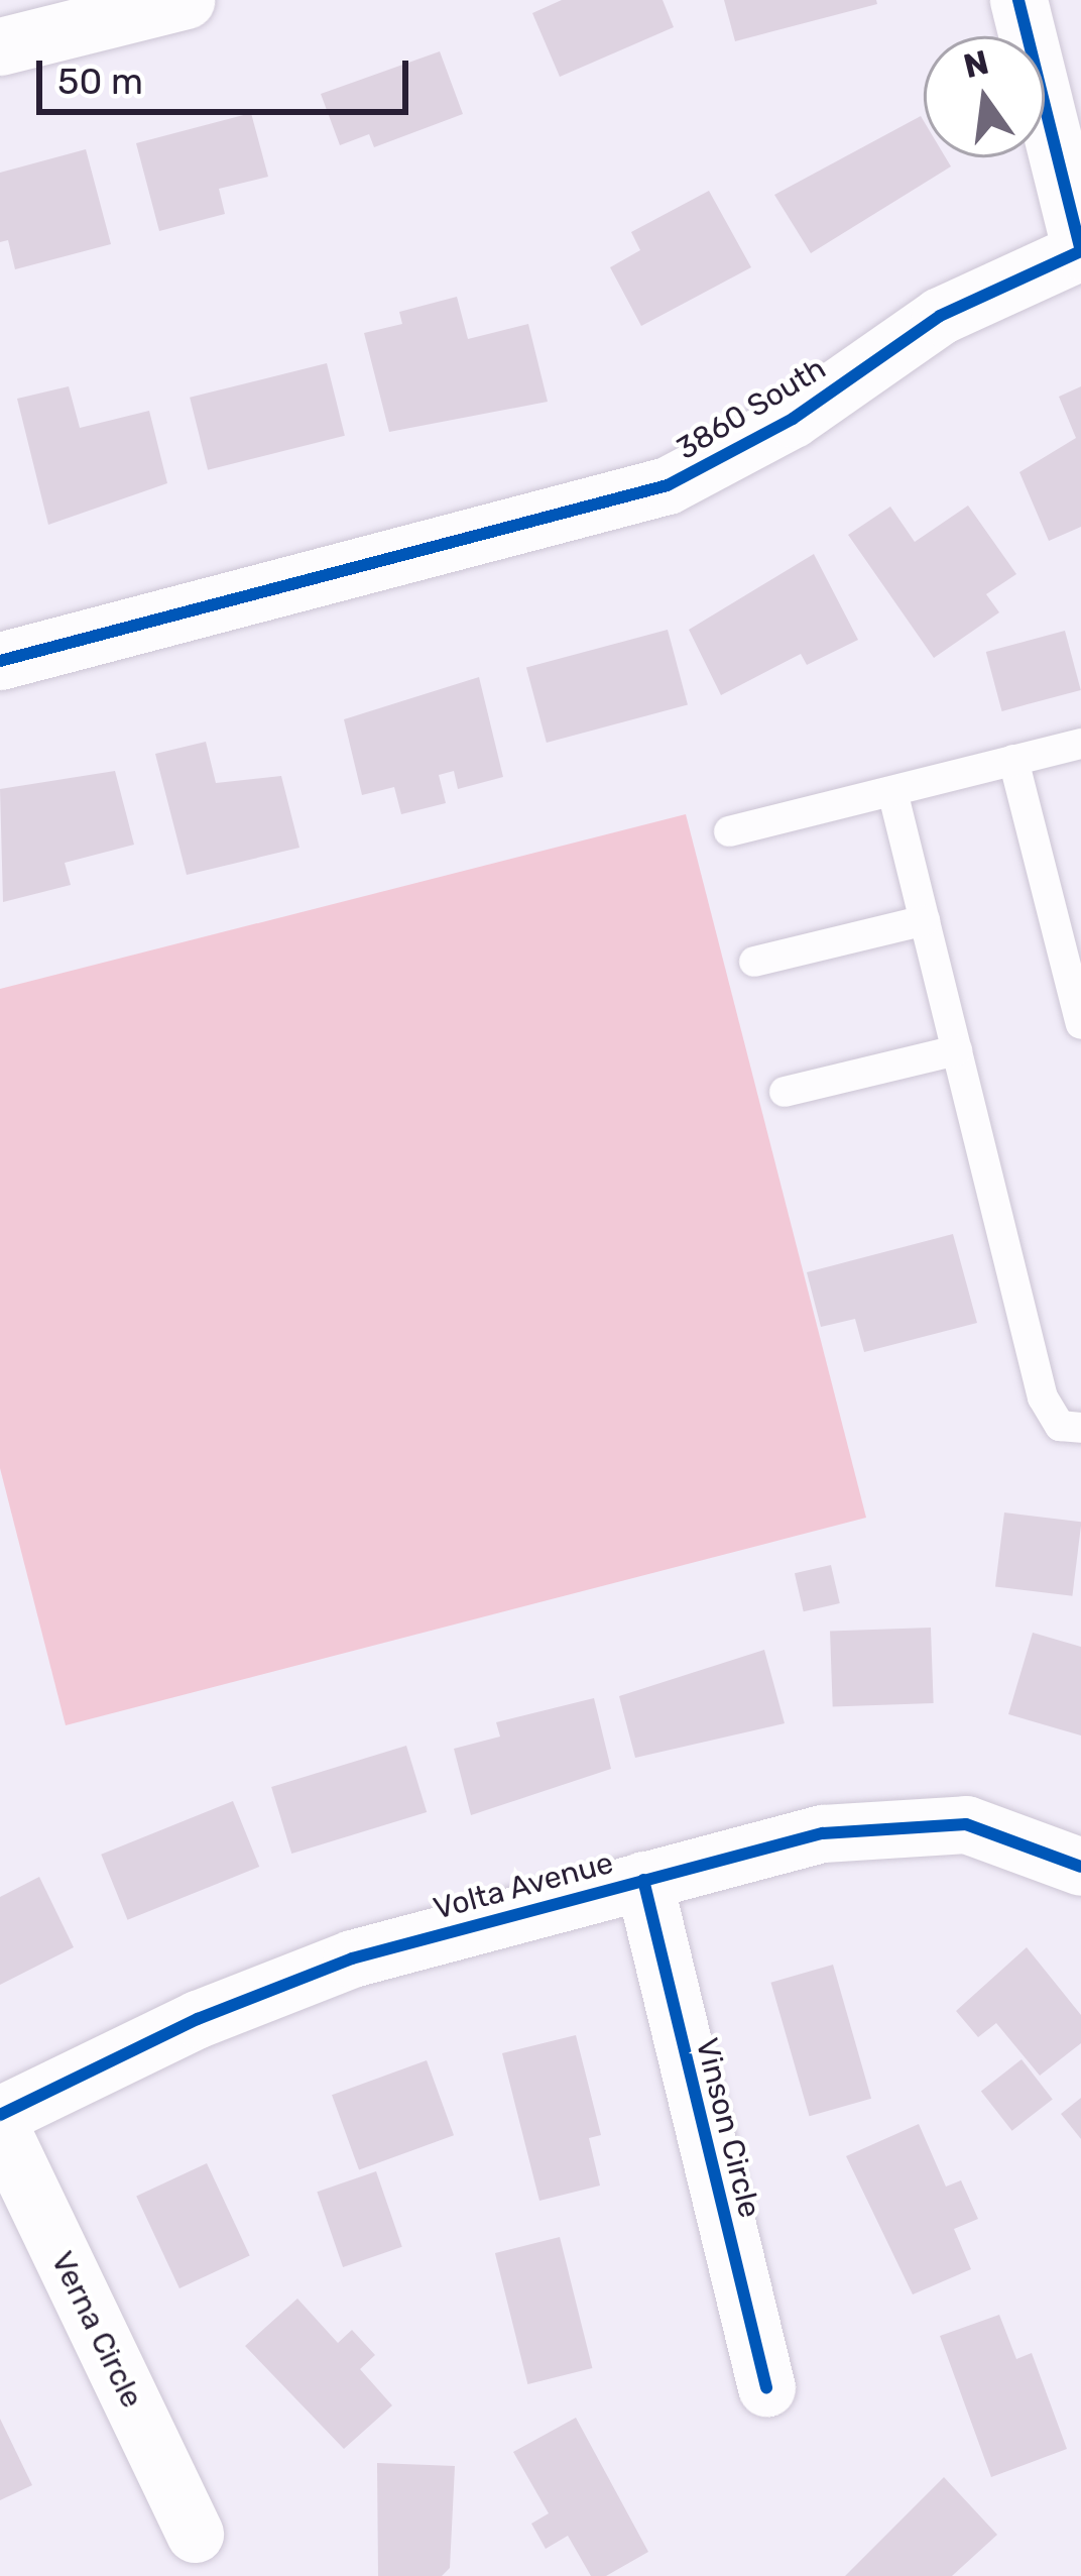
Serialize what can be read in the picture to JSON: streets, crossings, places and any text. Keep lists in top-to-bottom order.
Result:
{
  "streets": {
    "street": [
      "3860 South",
      "Volta Avenue",
      "Vinson Circle",
      "Verna Circle"
    ]
  },
  "crossings": [
    ["Volta Avenue", "Vinson Circle"]
  ],
  "scale_bar": "50 m",
  "north": "top"
}
